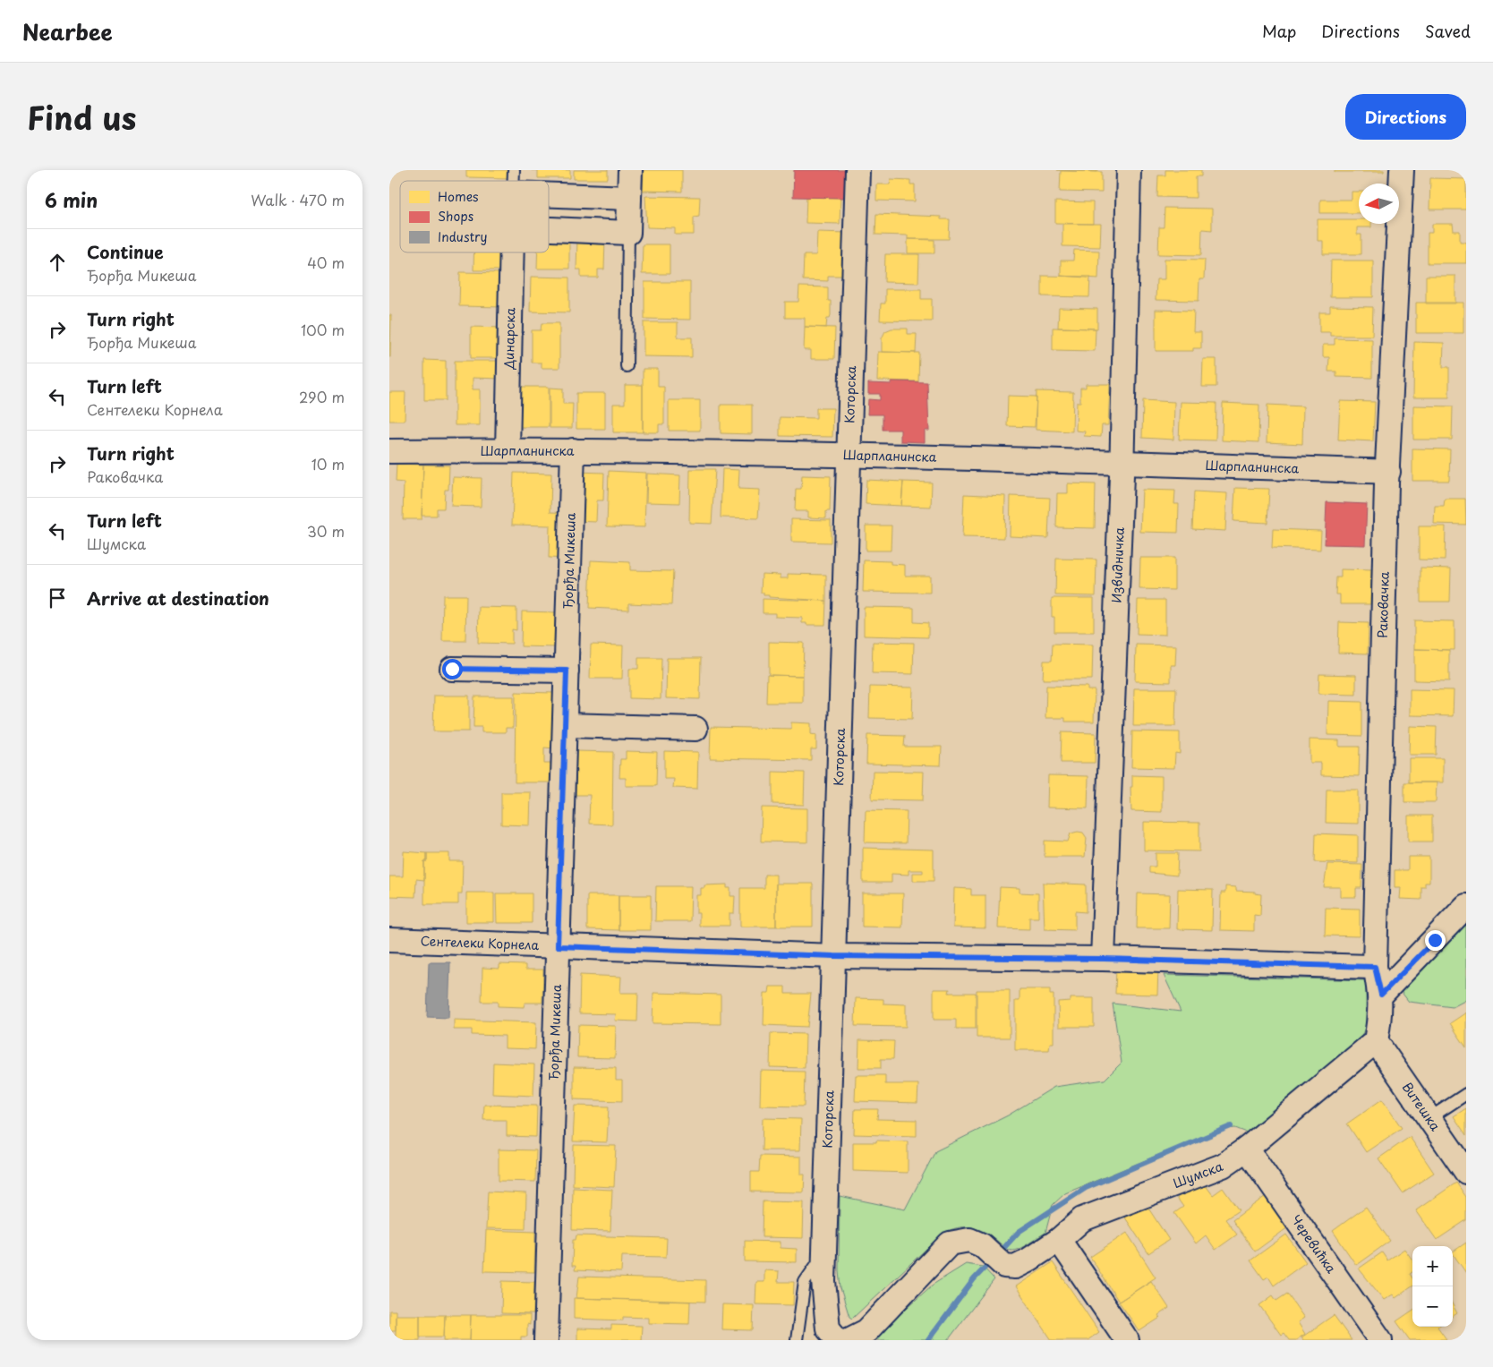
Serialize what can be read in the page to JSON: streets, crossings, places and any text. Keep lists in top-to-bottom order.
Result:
{
  "streets": {
    "street": [
      "Динарска",
      "Которска",
      "Шарпланинска",
      "Ђорђа Микеша",
      "Извидничка",
      "Раковачка",
      "Сентелеки Корнела",
      "Витешка",
      "Шумска",
      "Черевићка"
    ]
  },
  "crossings": [
    ["Динарска", "Шарпланинска"],
    ["Которска", "Шарпланинска"],
    ["Которска", "Сентелеки Корнела"],
    ["Шарпланинска", "Ђорђа Микеша"],
    ["Шарпланинска", "Извидничка"],
    ["Шарпланинска", "Раковачка"],
    ["Ђорђа Микеша", "Сентелеки Корнела"],
    ["Извидничка", "Сентелеки Корнела"],
    ["Раковачка", "Сентелеки Корнела"],
    ["Раковачка", "Витешка"],
    ["Раковачка", "Шумска"],
    ["Витешка", "Шумска"],
    ["Шумска", "Черевићка"]
  ],
  "legend": ["Homes", "Shops", "Industry"],
  "north": "left",
  "page": {
    "header": "Nearbee",
    "nav": ["Map", "Directions", "Saved"],
    "title": "Find us",
    "buttons": "Directions",
    "heading": ["6 min", "Walk · 470 m"],
    "list": [
      ["Continue", "Ђорђа Микеша", "40 m"],
      ["Turn right", "Ђорђа Микеша", "100 m"],
      ["Turn left", "Сентелеки Корнела", "290 m"],
      ["Turn right", "Раковачка", "10 m"],
      ["Turn left", "Шумска", "30 m"],
      "Arrive at destination"
    ],
    "map_buttons": ["+", "−"]
  }
}
